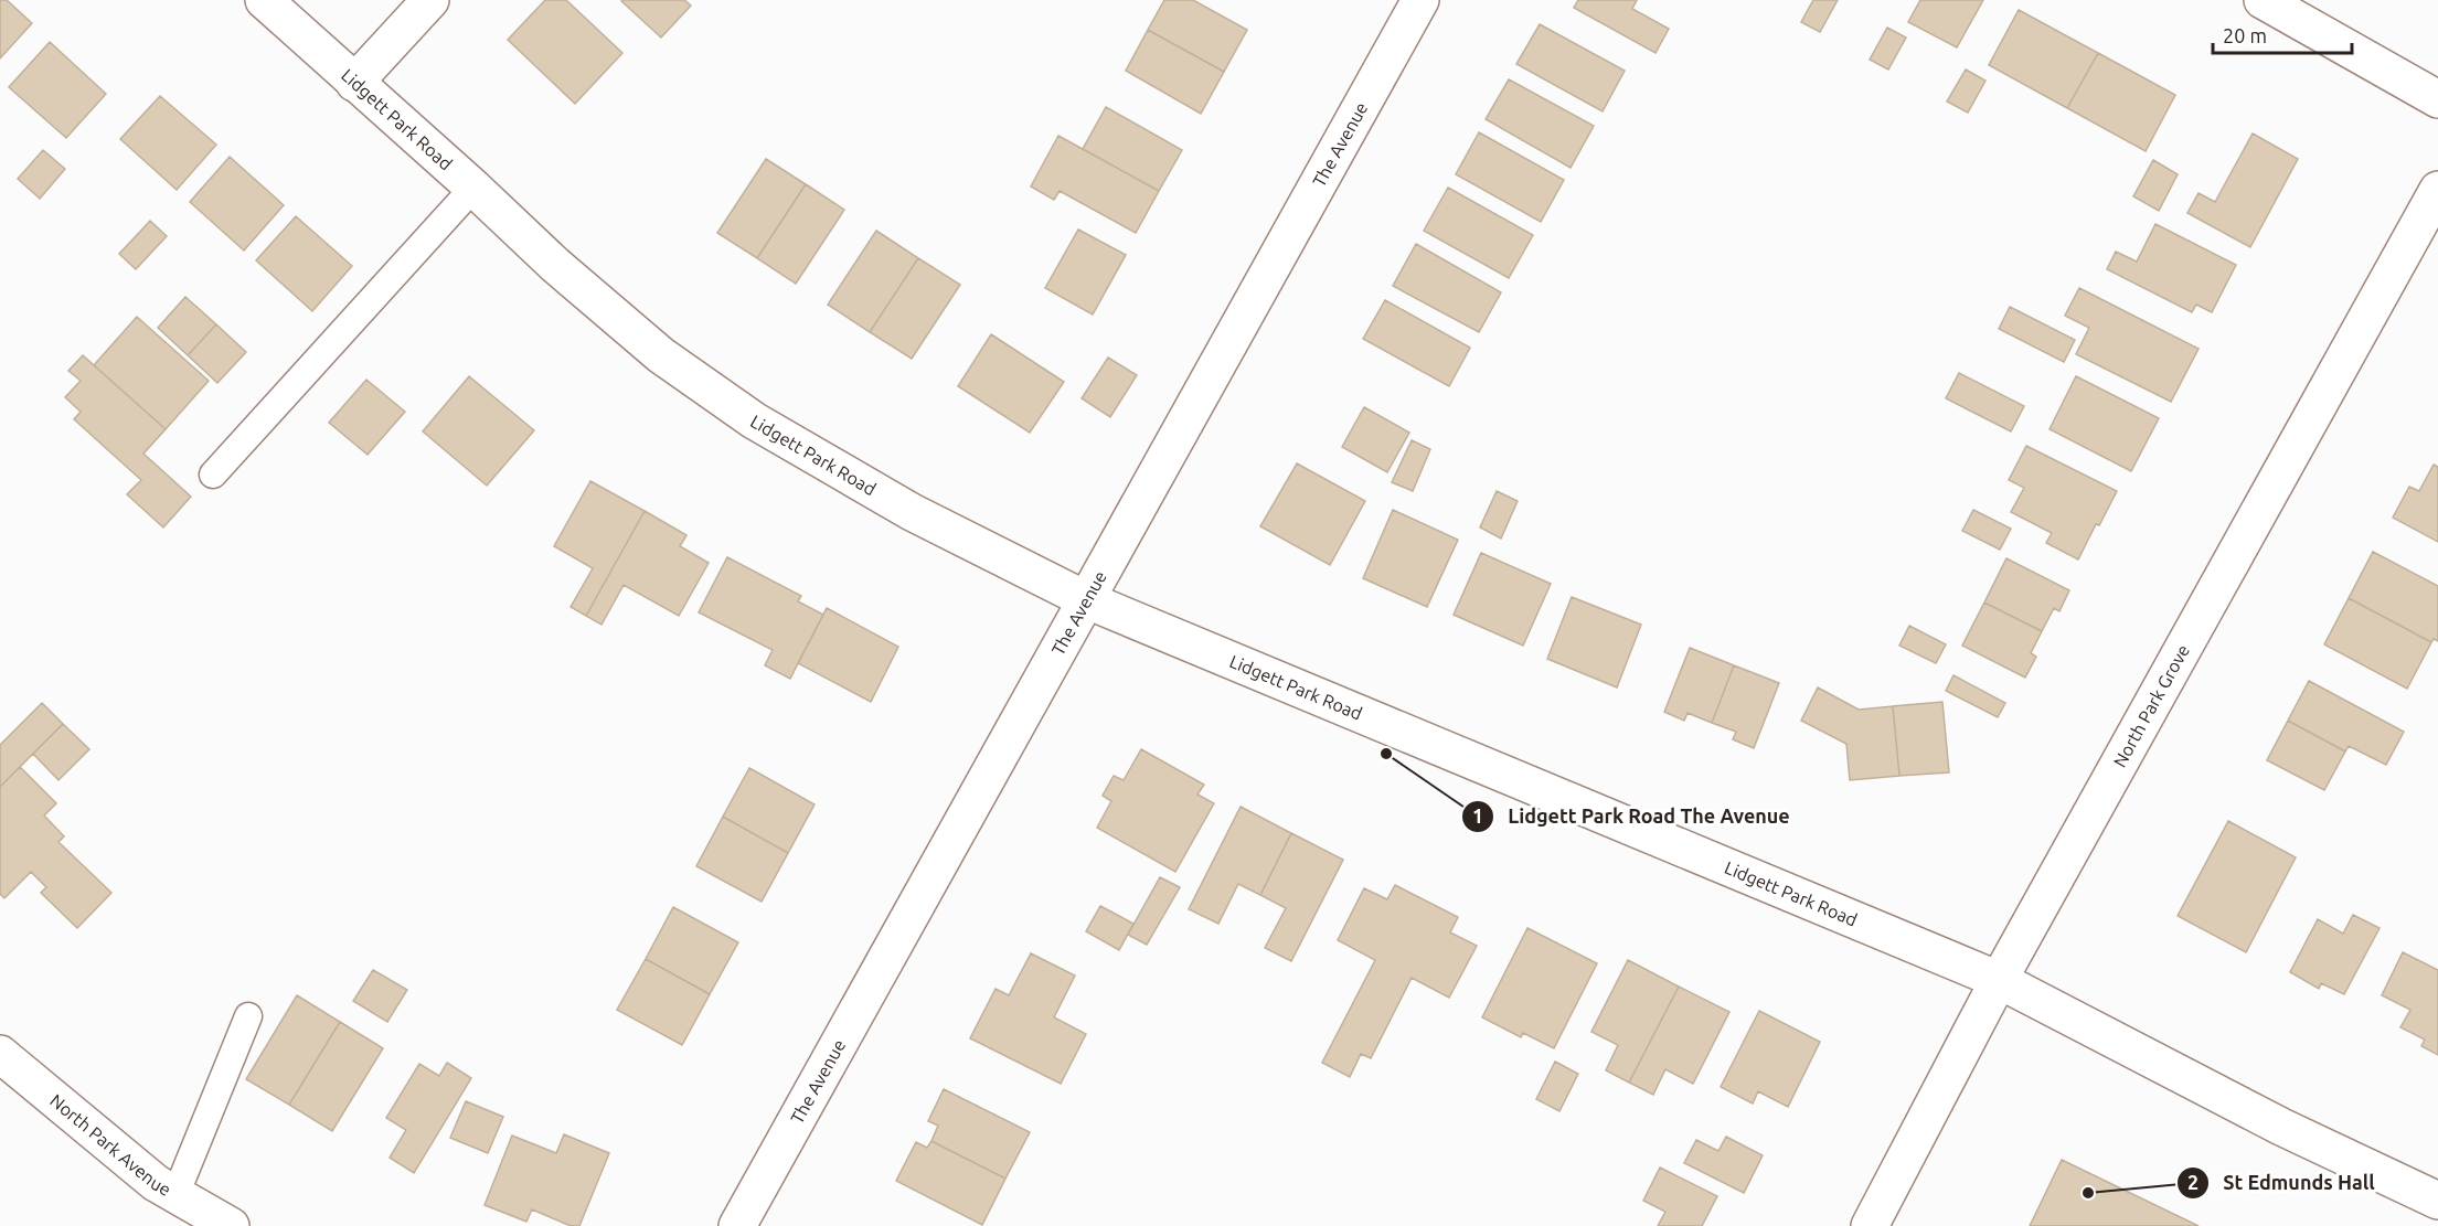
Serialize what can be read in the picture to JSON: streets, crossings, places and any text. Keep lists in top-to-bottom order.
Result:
{
  "streets": {
    "street": [
      "Lidgett Park Road",
      "The Avenue",
      "North Park Grove",
      "North Park Avenue"
    ]
  },
  "crossings": [
    ["Lidgett Park Road", "The Avenue"],
    ["Lidgett Park Road", "North Park Grove"]
  ],
  "places": ["Lidgett Park Road The Avenue", "St Edmunds Hall"],
  "scale_bar": "20 m"
}
